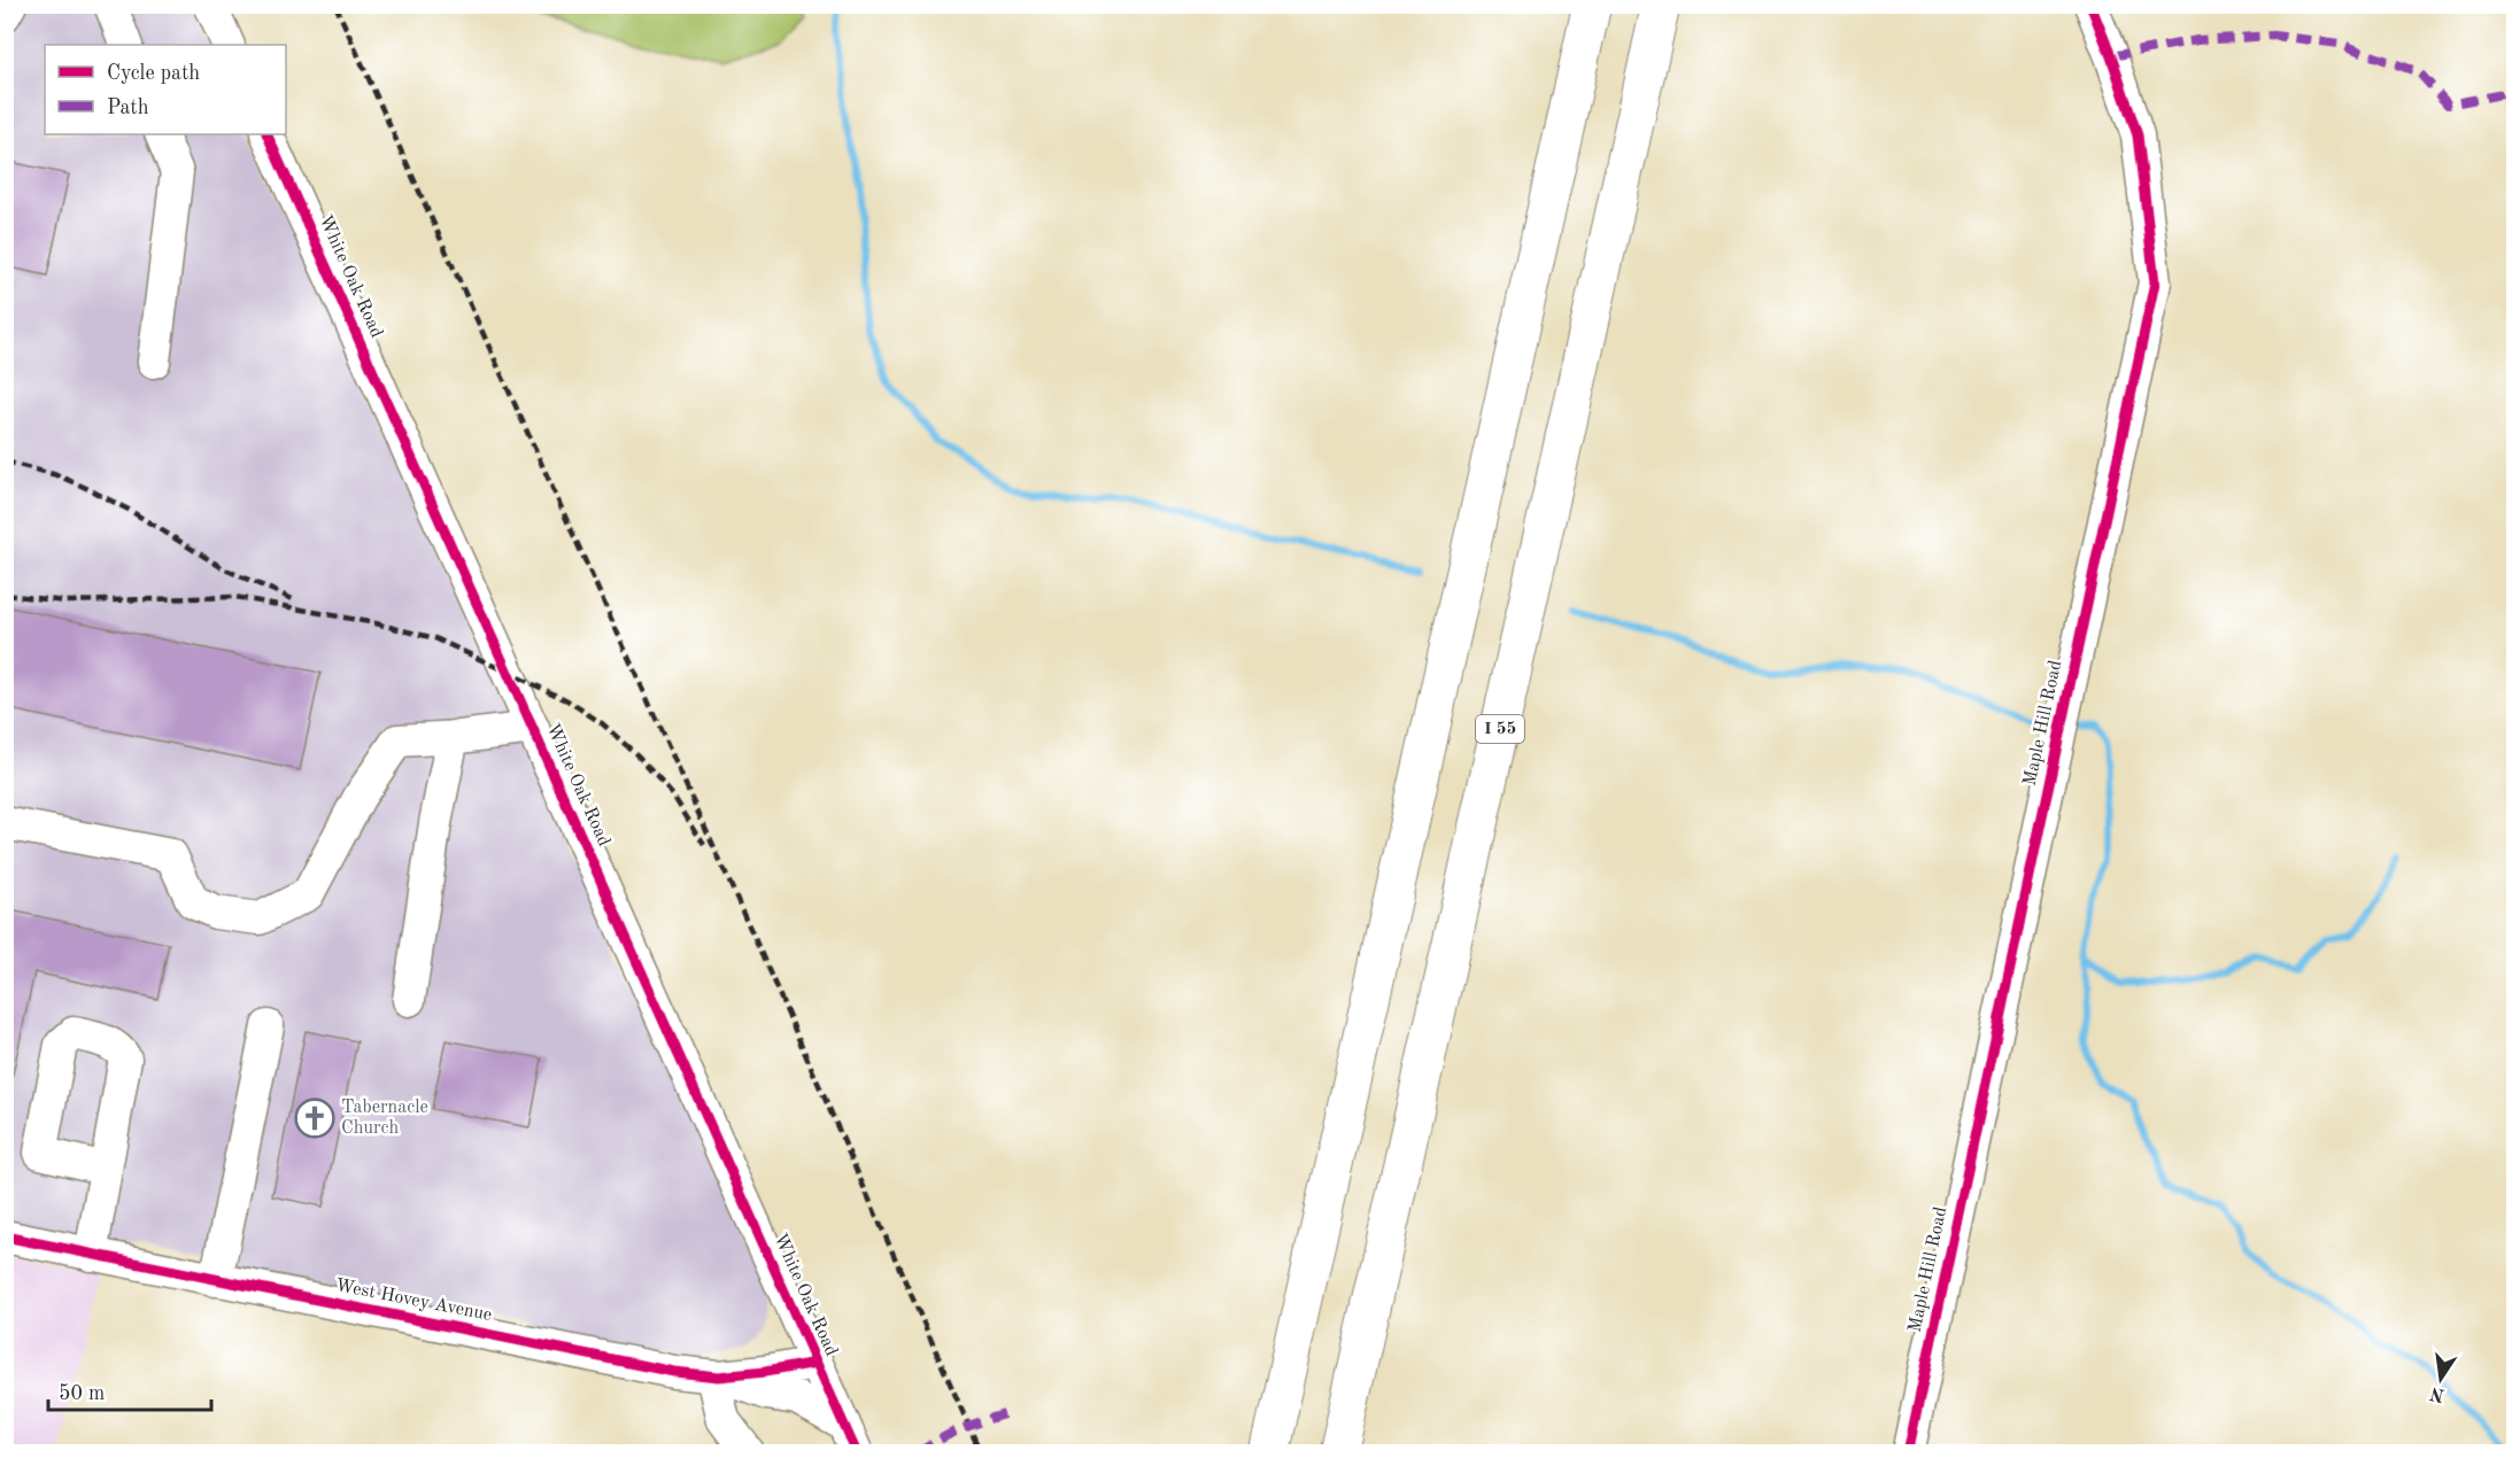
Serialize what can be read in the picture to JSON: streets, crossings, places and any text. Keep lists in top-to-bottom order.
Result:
{
  "streets": {
    "highway": ["I 55"],
    "street": ["White Oak Road", "Maple Hill Road", "West Hovey Avenue"]
  },
  "crossings": [
    ["White Oak Road", "West Hovey Avenue"]
  ],
  "places": {
    "church": ["Tabernacle Church"]
  },
  "legend": ["Cycle path", "Path"],
  "scale_bar": "50 m",
  "north": "bottom"
}
